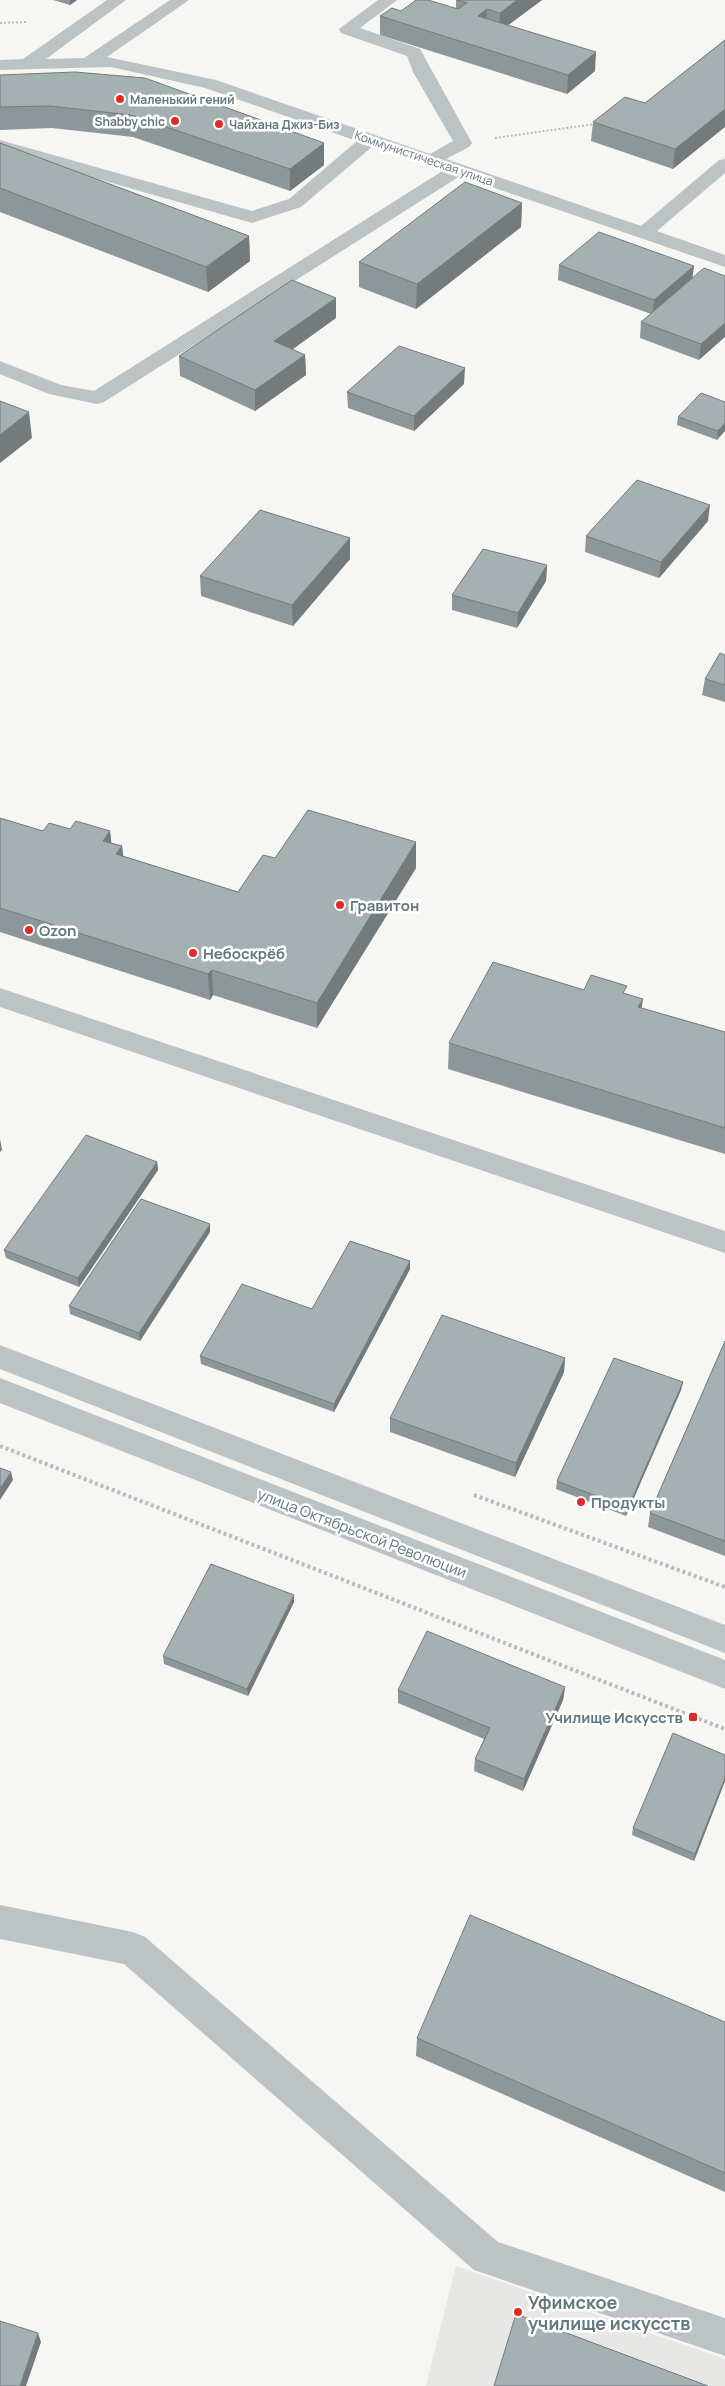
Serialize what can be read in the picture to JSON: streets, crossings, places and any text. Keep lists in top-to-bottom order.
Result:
{
  "streets": {
    "street": ["Коммунистическая улица", "улица Октябрьской Революции"]
  },
  "places": {
    "other": [
      "Маленький гений",
      "Shabby chic",
      "Чайхана Джиз-Биз",
      "Гравитон",
      "Ozon",
      "Небоскрёб",
      "Продукты",
      "Уфимское училище искусств"
    ],
    "transit": ["Училище Искусств"]
  }
}
